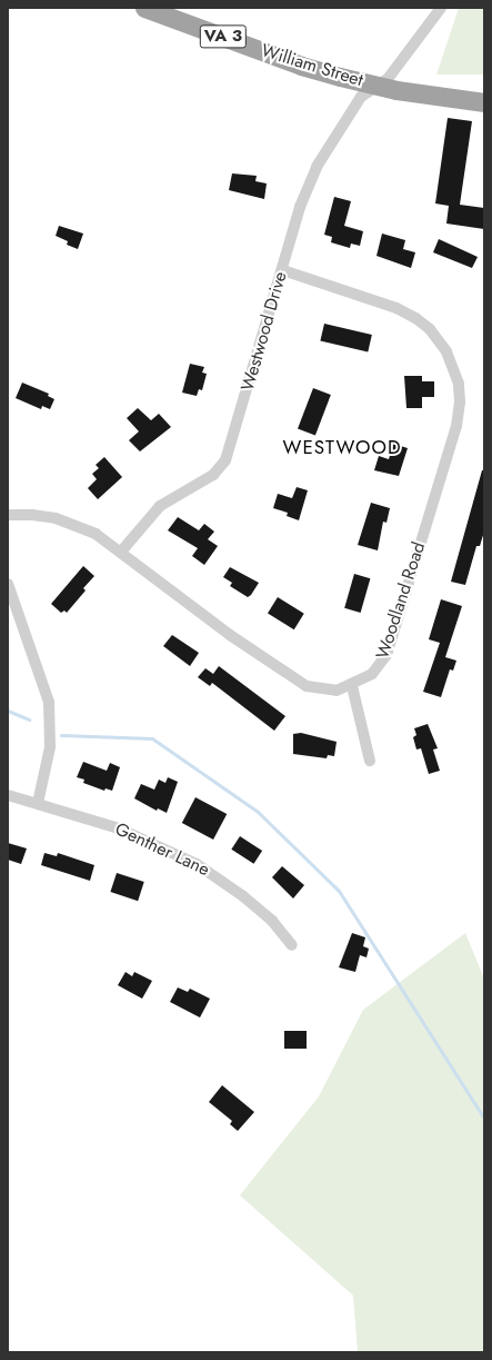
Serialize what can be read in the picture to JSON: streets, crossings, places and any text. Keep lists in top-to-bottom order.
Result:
{
  "streets": {
    "highway": ["VA 3", "William Street"],
    "street": ["Westwood Drive", "Woodland Road", "Genther Lane"]
  },
  "crossings": [
    ["William Street", "Westwood Drive"],
    ["Westwood Drive", "Woodland Road"]
  ],
  "districts": ["WESTWOOD"]
}
